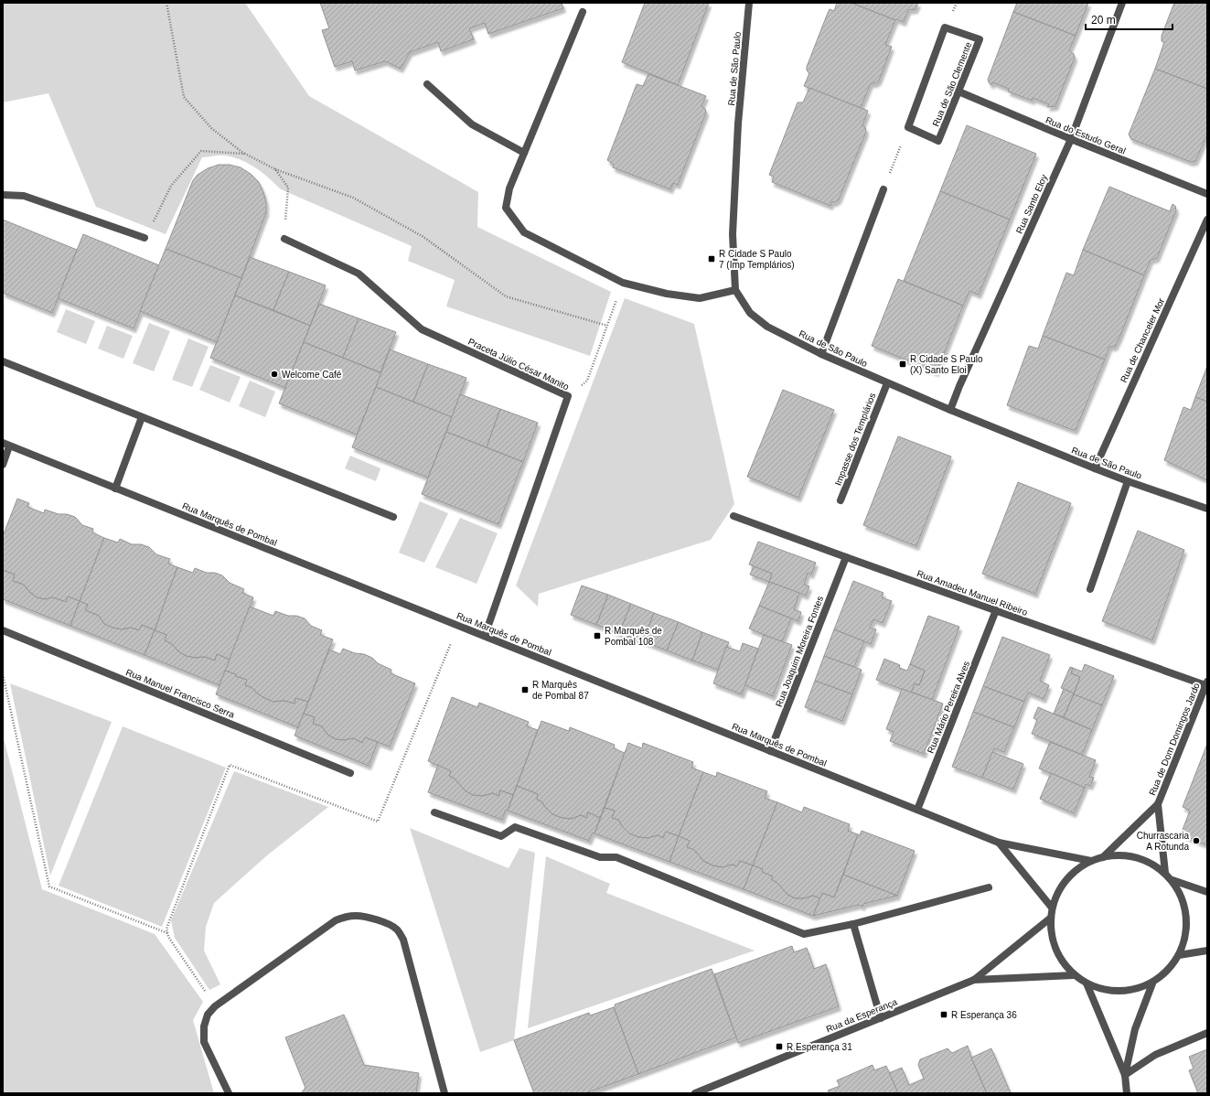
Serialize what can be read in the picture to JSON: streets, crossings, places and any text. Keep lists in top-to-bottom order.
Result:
{
  "streets": {
    "street": [
      "Rua de São Paulo",
      "Rua de São Clemente",
      "Rua do Estudo Geral",
      "Rua Santo Eloy",
      "Rua de Chanceler Mor",
      "Praceta Júlio César Manito",
      "Impasse dos Templários",
      "Rua Marquês de Pombal",
      "Rua Amadeu Manuel Ribeiro",
      "Rua Joaquim Moreira Fontes",
      "Rua Manuel Francisco Serra",
      "Rua Mário Pereira Alves",
      "Rua de Dom Domingos Jardo",
      "Rua da Esperança"
    ]
  },
  "crossings": [
    ["Rua de São Paulo", "Rua Santo Eloy"],
    ["Rua de São Paulo", "Rua de Chanceler Mor"],
    ["Rua de São Paulo", "Impasse dos Templários"],
    ["Rua de São Clemente", "Rua do Estudo Geral"],
    ["Rua do Estudo Geral", "Rua Santo Eloy"],
    ["Praceta Júlio César Manito", "Rua Marquês de Pombal"],
    ["Rua Marquês de Pombal", "Rua Joaquim Moreira Fontes"],
    ["Rua Marquês de Pombal", "Rua Mário Pereira Alves"],
    ["Rua Amadeu Manuel Ribeiro", "Rua Joaquim Moreira Fontes"],
    ["Rua Amadeu Manuel Ribeiro", "Rua Mário Pereira Alves"],
    ["Rua Amadeu Manuel Ribeiro", "Rua de Dom Domingos Jardo"]
  ],
  "places": {
    "transit": [
      "R Cidade S Paulo 7 (Imp Templários)",
      "R Cidade S Paulo (X) Santo Eloi",
      "R Marquês de Pombal 108",
      "R Marquês de Pombal 87",
      "R Esperança 36",
      "R Esperança 31"
    ],
    "other": ["Welcome Café", "Churrascaria A Rotunda"]
  },
  "scale_bar": "20 m"
}
